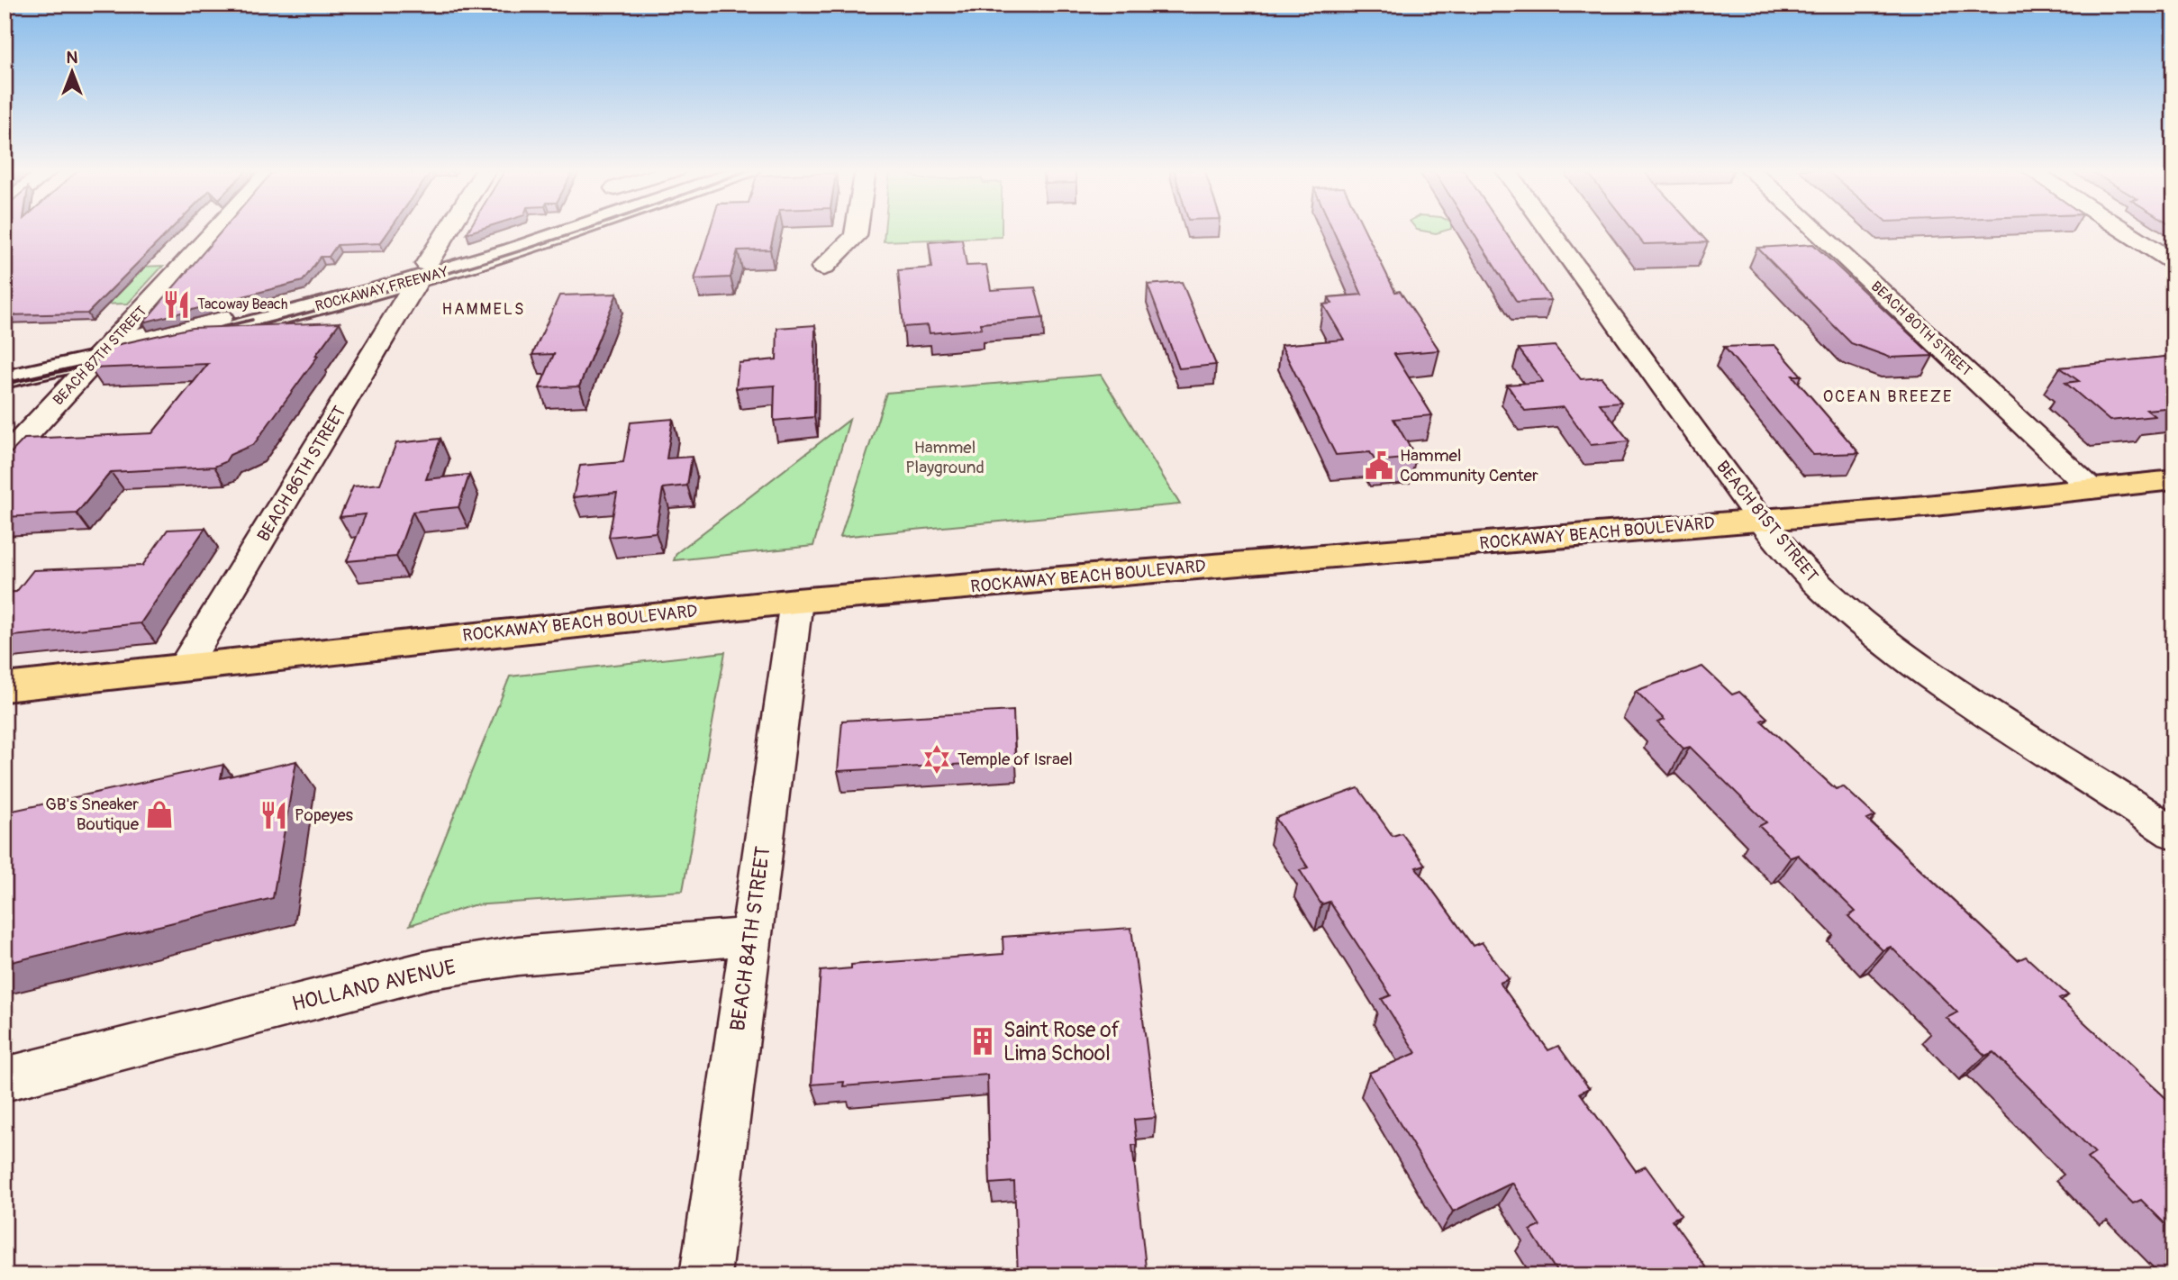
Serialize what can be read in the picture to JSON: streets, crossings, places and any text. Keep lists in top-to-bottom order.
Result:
{
  "streets": {
    "main road": ["ROCKAWAY BEACH BOULEVARD"],
    "street": [
      "ROCKAWAY FREEWAY",
      "BEACH 80TH STREET",
      "BEACH 87TH STREET",
      "BEACH 86TH STREET",
      "BEACH 81ST STREET",
      "BEACH 84TH STREET",
      "HOLLAND AVENUE"
    ]
  },
  "crossings": [
    ["ROCKAWAY FREEWAY", "BEACH 87TH STREET"],
    ["ROCKAWAY FREEWAY", "BEACH 86TH STREET"],
    ["BEACH 80TH STREET", "ROCKAWAY BEACH BOULEVARD"],
    ["BEACH 86TH STREET", "ROCKAWAY BEACH BOULEVARD"],
    ["BEACH 81ST STREET", "ROCKAWAY BEACH BOULEVARD"],
    ["ROCKAWAY BEACH BOULEVARD", "BEACH 84TH STREET"],
    ["BEACH 84TH STREET", "HOLLAND AVENUE"]
  ],
  "districts": ["HAMMELS", "OCEAN BREEZE"],
  "parks": ["Hammel Playground"],
  "places": {
    "restaurant": ["Tacoway Beach", "Popeyes"],
    "public building": ["Hammel Community Center"],
    "synagogue": ["Temple of Israel"],
    "shop": ["GB's Sneaker Boutique"],
    "building": ["Saint Rose of Lima School"]
  },
  "north": "top"
}
